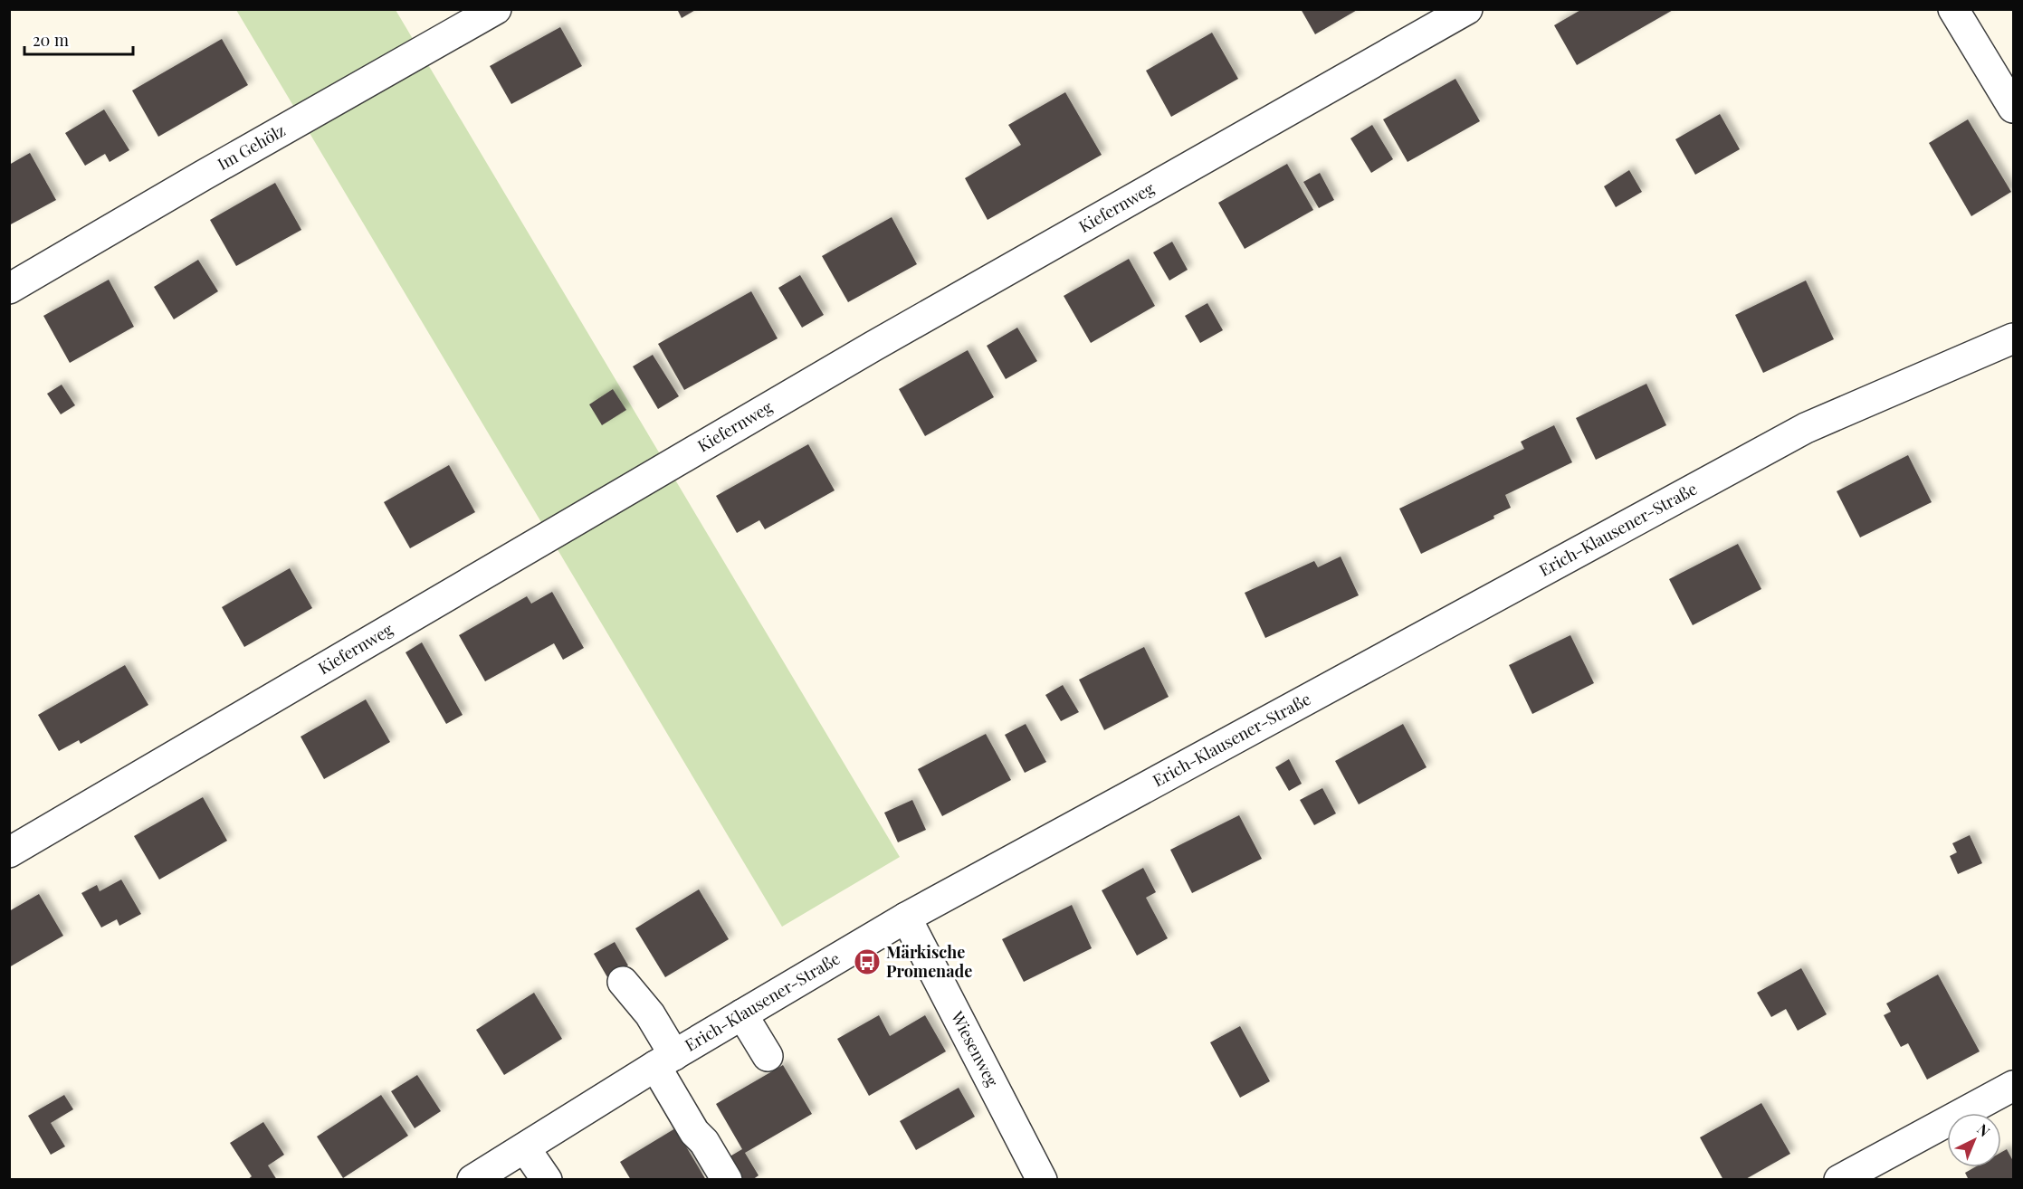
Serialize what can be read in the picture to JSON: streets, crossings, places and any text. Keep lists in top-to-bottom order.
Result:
{
  "streets": {
    "street": [
      "Im Gehölz",
      "Kiefernweg",
      "Erich-Klausener-Straße",
      "Wiesenweg"
    ]
  },
  "crossings": [
    ["Erich-Klausener-Straße", "Wiesenweg"]
  ],
  "places": {
    "bus stop": ["Märkische Promenade"]
  },
  "scale_bar": "20 m",
  "north": "top right"
}
